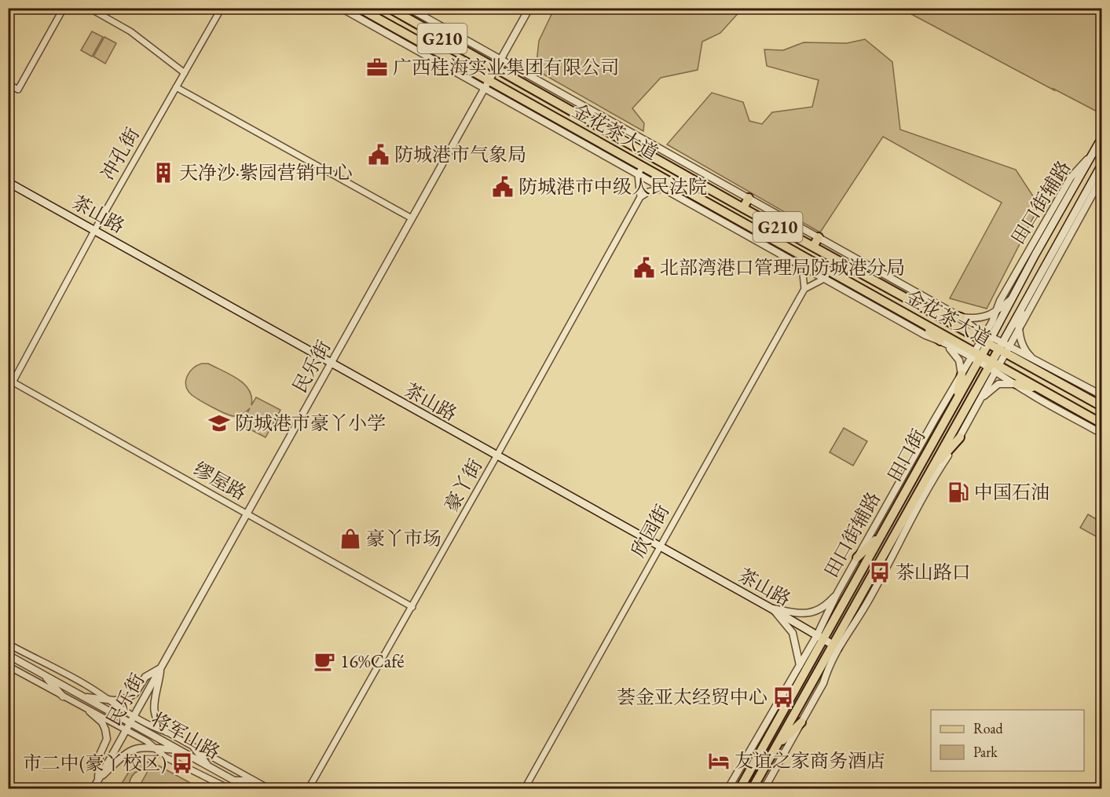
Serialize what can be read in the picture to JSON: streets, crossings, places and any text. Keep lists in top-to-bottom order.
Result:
{
  "streets": {
    "main road": [
      "G210",
      "金花茶大道",
      "茶山路",
      "田口街"
    ],
    "street": [
      "冲孔街",
      "田口街辅路",
      "民乐街",
      "缪屋路",
      "豪丫街",
      "欣园街",
      "将军山路"
    ]
  },
  "crossings": [
    ["金花茶大道", "田口街辅路"],
    ["金花茶大道", "民乐街"],
    ["金花茶大道", "田口街"],
    ["冲孔街", "茶山路"],
    ["冲孔街", "缪屋路"],
    ["田口街辅路", "茶山路"],
    ["田口街辅路", "田口街"],
    ["茶山路", "民乐街"],
    ["茶山路", "田口街"],
    ["茶山路", "豪丫街"],
    ["茶山路", "欣园街"],
    ["民乐街", "缪屋路"],
    ["民乐街", "将军山路"],
    ["缪屋路", "豪丫街"]
  ],
  "places": {
    "office": ["广西桂海实业集团有限公司"],
    "public building": ["防城港市气象局", "防城港市中级人民法院", "北部湾港口管理局防城港分局"],
    "building": ["天净沙·紫园营销中心"],
    "school or university": ["防城港市豪丫小学"],
    "fuel station": ["中国石油"],
    "shop": ["豪丫市场"],
    "bus stop": ["茶山路口", "荟金亚太经贸中心", "市二中(豪丫校区)"],
    "cafe": ["16%Café"],
    "hotel": ["友谊之家商务酒店"]
  },
  "legend": ["Road", "Park"]
}
